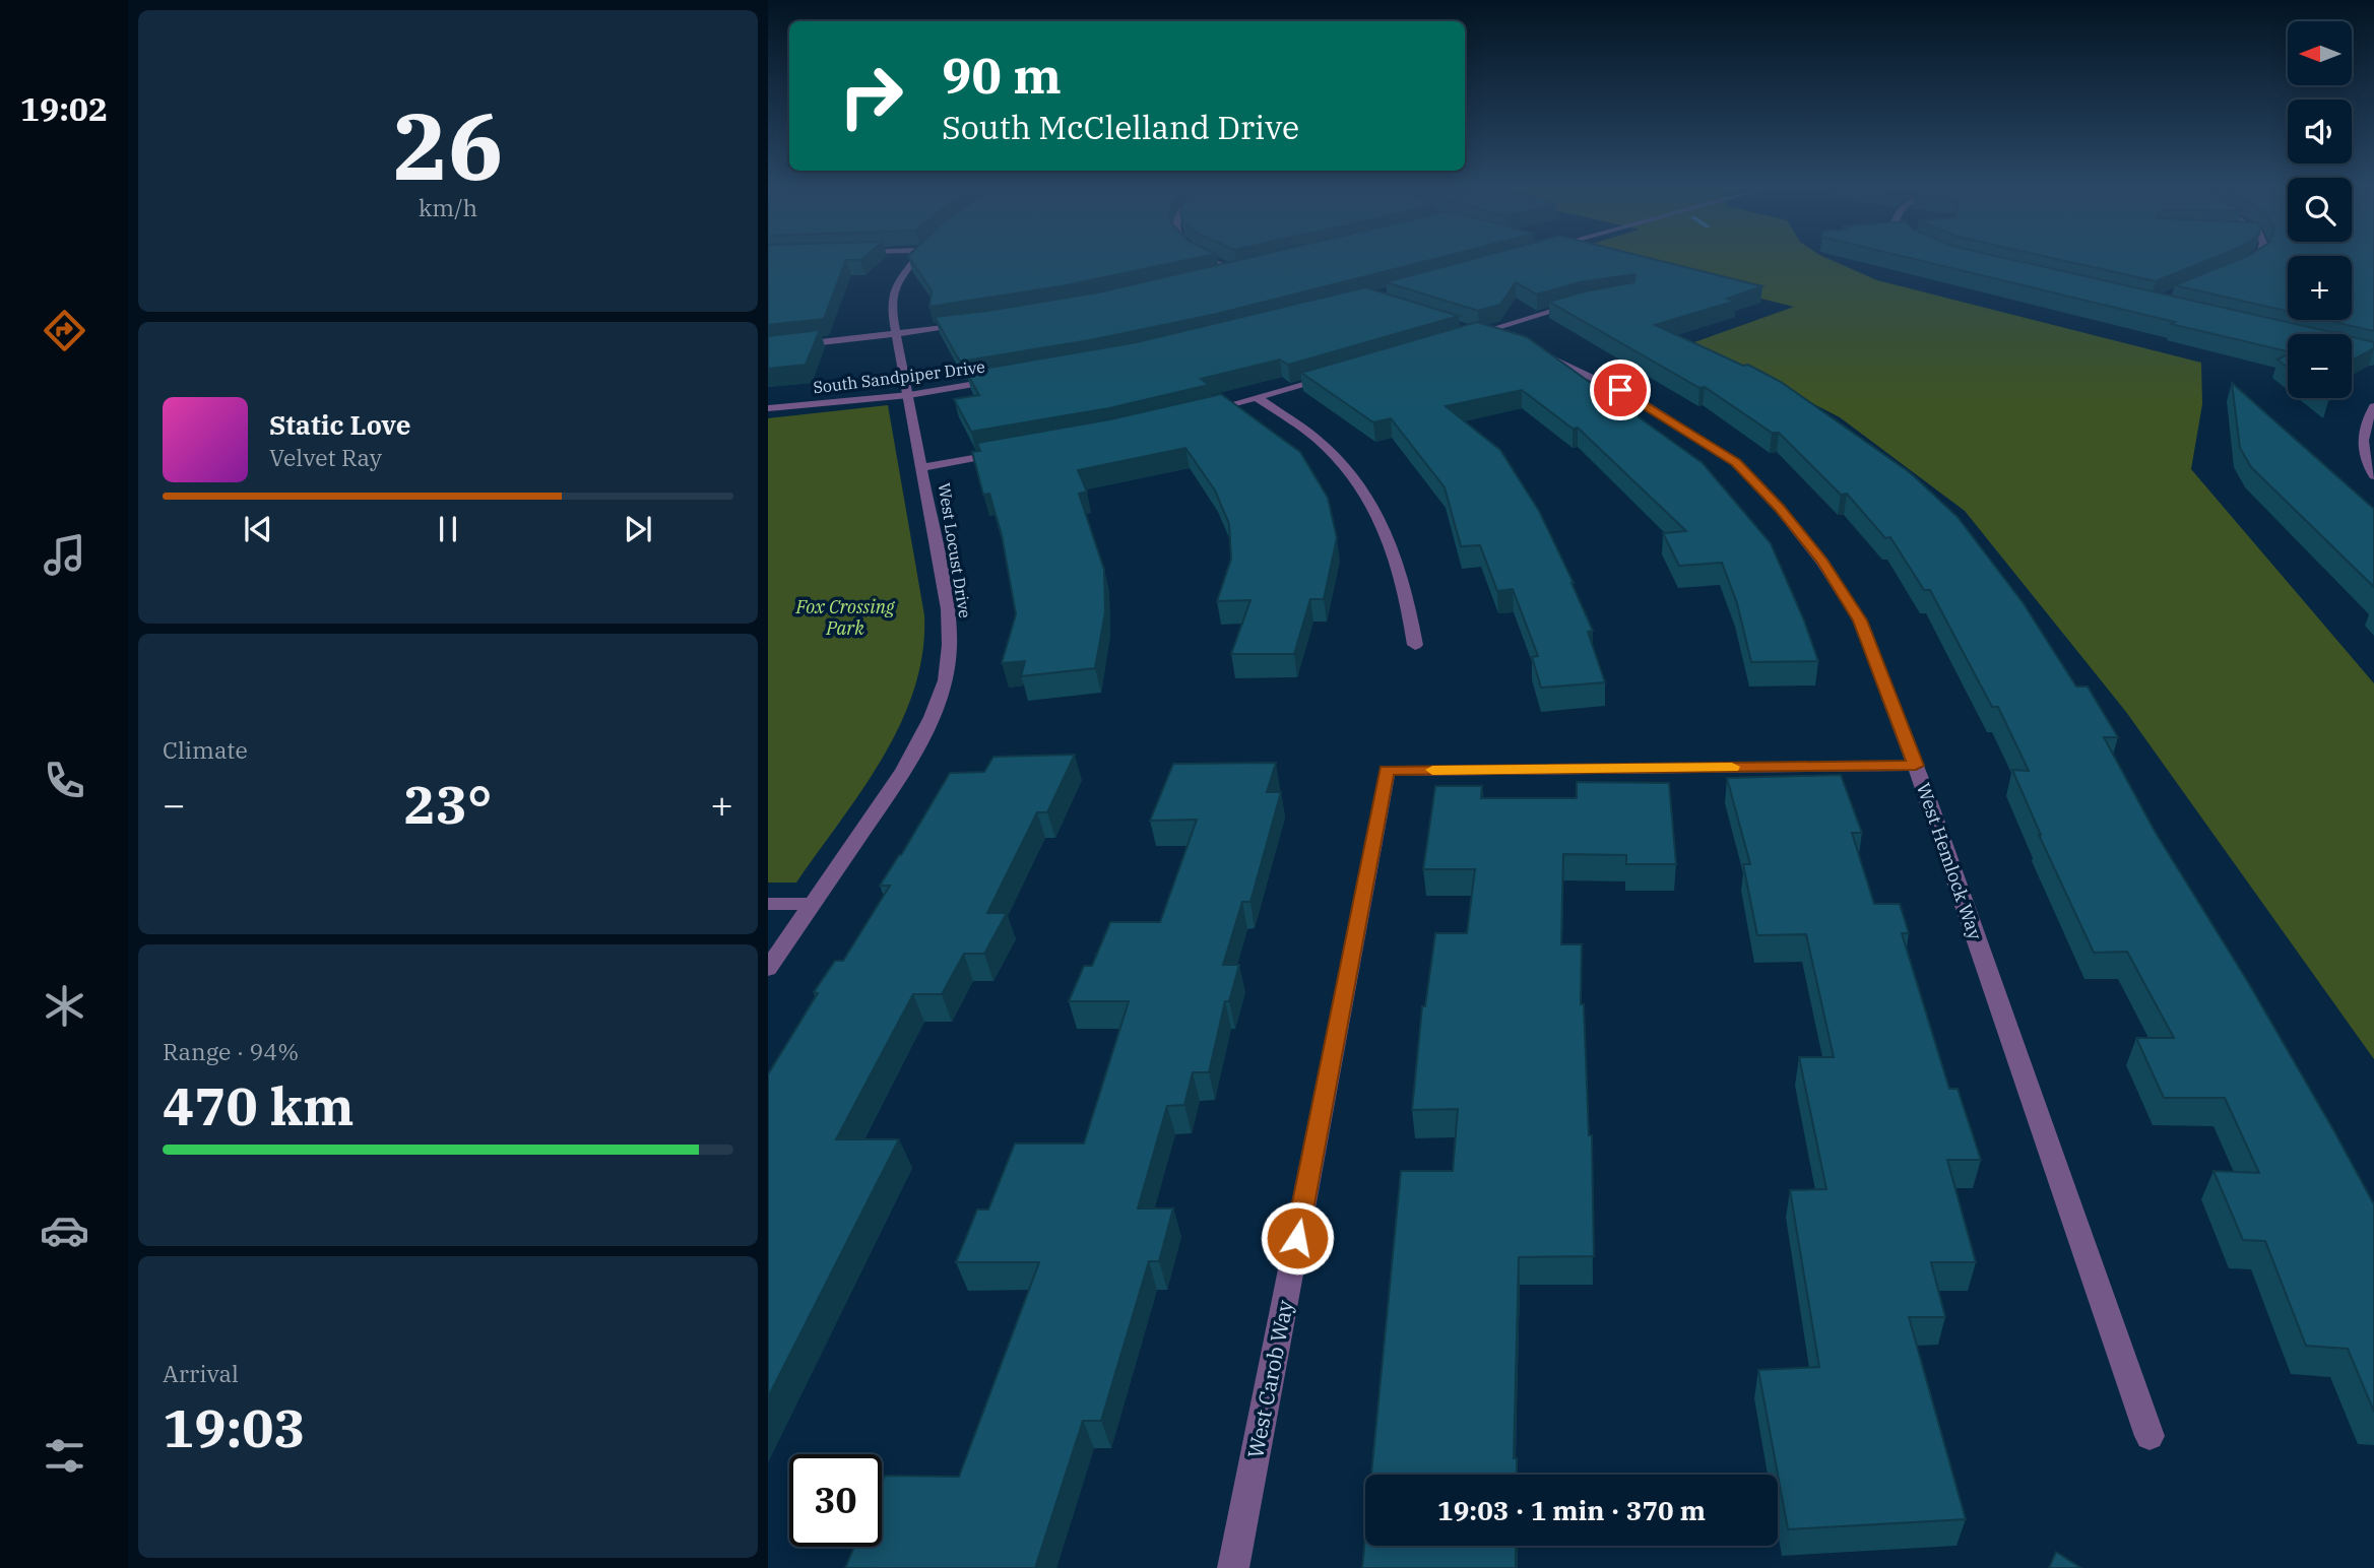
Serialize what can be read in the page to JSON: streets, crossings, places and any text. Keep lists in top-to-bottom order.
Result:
{
  "streets": {
    "street": [
      "South Sandpiper Drive",
      "West Locust Drive",
      "West Hemlock Way",
      "West Carob Way"
    ]
  },
  "crossings": [
    ["South Sandpiper Drive", "West Locust Drive"],
    ["West Hemlock Way", "West Carob Way"]
  ],
  "parks": ["Fox Crossing Park"],
  "north": "left",
  "page": {
    "tabs": "19:02",
    "tile": [
      ["26", "km/h"],
      "Climate",
      ["Range · 94%", "470 km"],
      ["Arrival", "19:03"]
    ],
    "map_buttons": ["+", "−"],
    "turn": ["90 m", "South McClelland Drive"],
    "song": ["Static Love", "Velvet Ray"],
    "heat": ["−", "23°", "+"],
    "limit": "30",
    "trip": "19:03 · 1 min · 370 m"
  }
}
